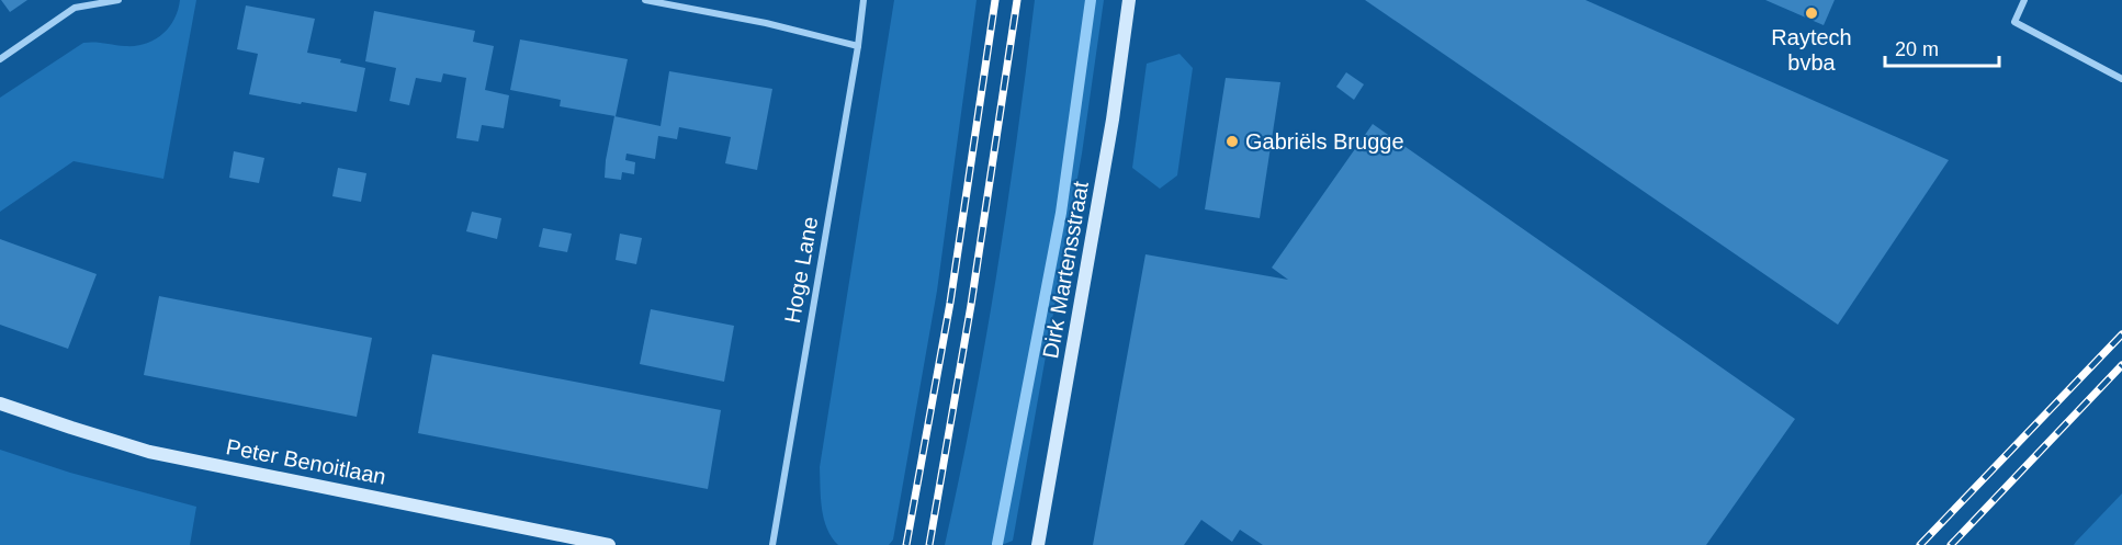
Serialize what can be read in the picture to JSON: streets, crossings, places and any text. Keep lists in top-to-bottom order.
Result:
{
  "streets": {
    "street": ["Hoge Lane", "Dirk Martensstraat", "Peter Benoitlaan"]
  },
  "places": ["Raytech bvba", "Gabriëls Brugge"],
  "scale_bar": "20 m"
}
